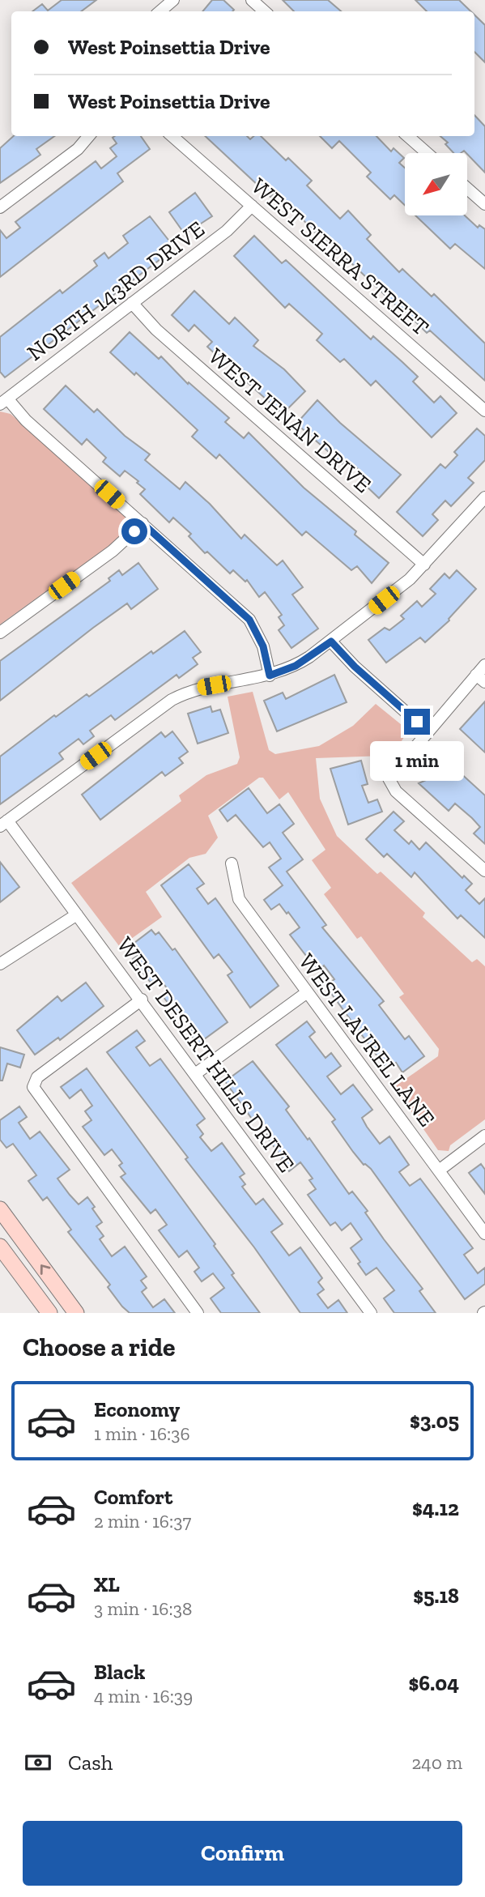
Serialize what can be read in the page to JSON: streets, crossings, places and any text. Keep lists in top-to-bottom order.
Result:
{
  "streets": {
    "street": [
      "WEST SIERRA STREET",
      "NORTH 143RD DRIVE",
      "WEST JENAN DRIVE",
      "WEST LAUREL LANE",
      "WEST DESERT HILLS DRIVE"
    ]
  },
  "crossings": [
    ["WEST SIERRA STREET", "NORTH 143RD DRIVE"],
    ["NORTH 143RD DRIVE", "WEST JENAN DRIVE"]
  ],
  "north": "bottom left",
  "page": {
    "banner": ["West Poinsettia Drive", "West Poinsettia Drive"],
    "bubble": "1 min",
    "heading": "Choose a ride",
    "list": [
      {
        "name": "Economy",
        "note": "1 min · 16:36",
        "value": "$3.05"
      },
      {
        "name": "Comfort",
        "note": "2 min · 16:37",
        "value": "$4.12"
      },
      {
        "name": "XL",
        "note": "3 min · 16:38",
        "value": "$5.18"
      },
      {
        "name": "Black",
        "note": "4 min · 16:39",
        "value": "$6.04"
      }
    ],
    "pay": ["Cash", "240 m"],
    "buttons": "Confirm"
  }
}
